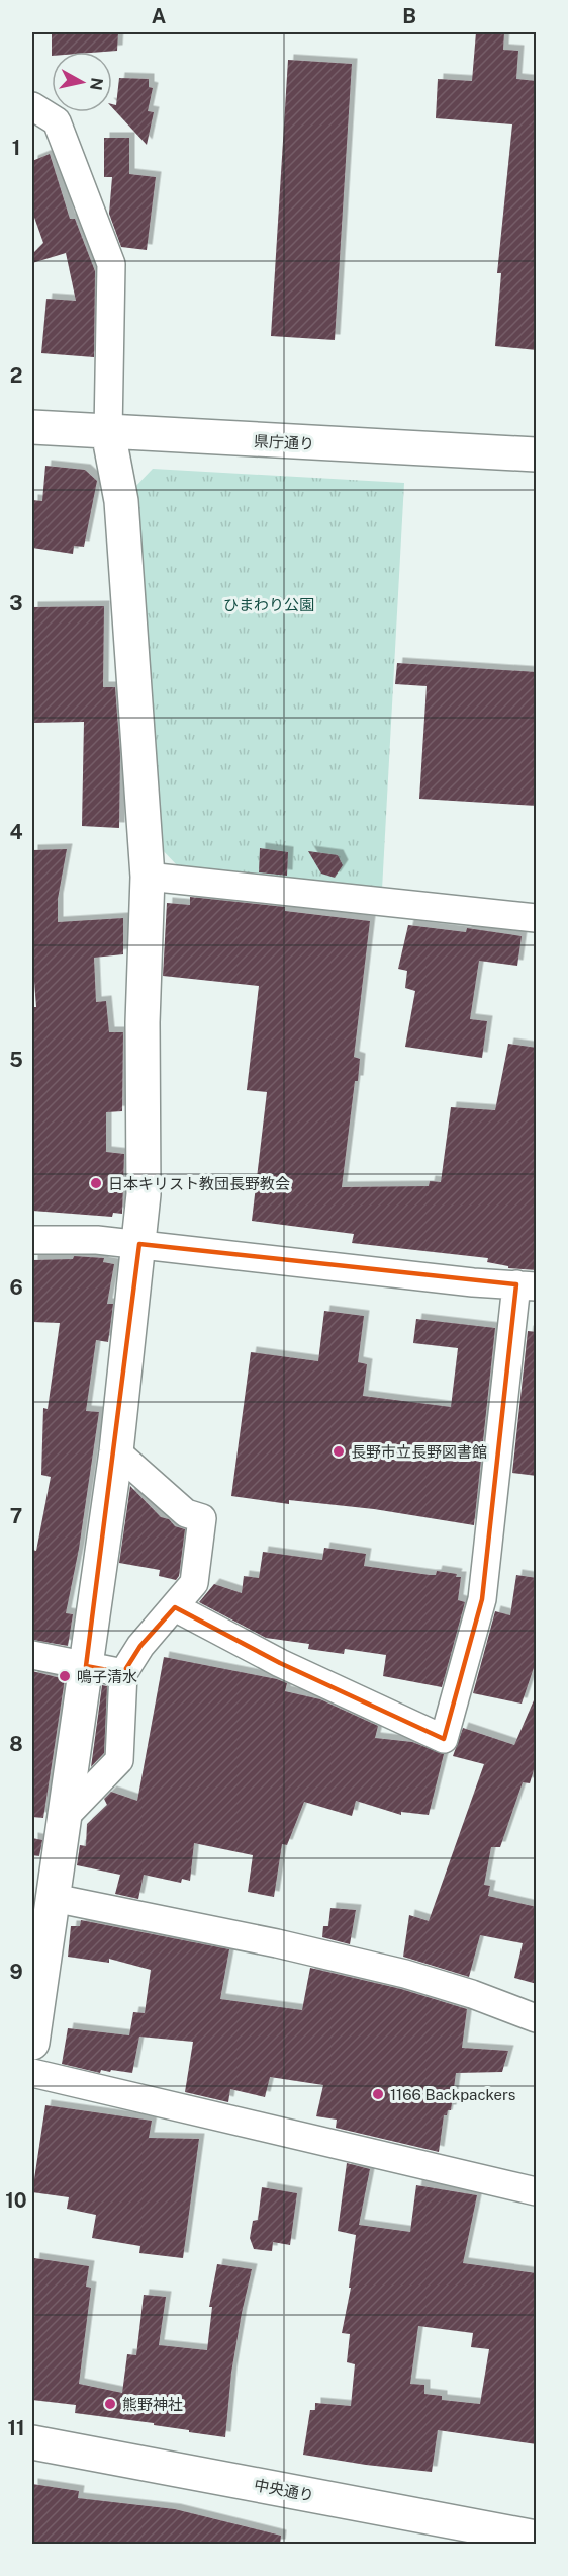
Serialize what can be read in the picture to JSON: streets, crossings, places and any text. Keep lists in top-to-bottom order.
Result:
{
  "streets": {
    "street": ["県庁通り", "中央通り"]
  },
  "parks": ["ひまわり公園"],
  "places": [
    "日本キリスト教団長野教会",
    "長野市立長野図書館",
    "鳴子清水",
    "1166 Backpackers",
    "熊野神社"
  ],
  "north": "right",
  "grid": {
    "columns": ["A", "B"],
    "rows": [
      "1",
      "2",
      "3",
      "4",
      "5",
      "6",
      "7",
      "8",
      "9",
      "10",
      "11"
    ]
  }
}
